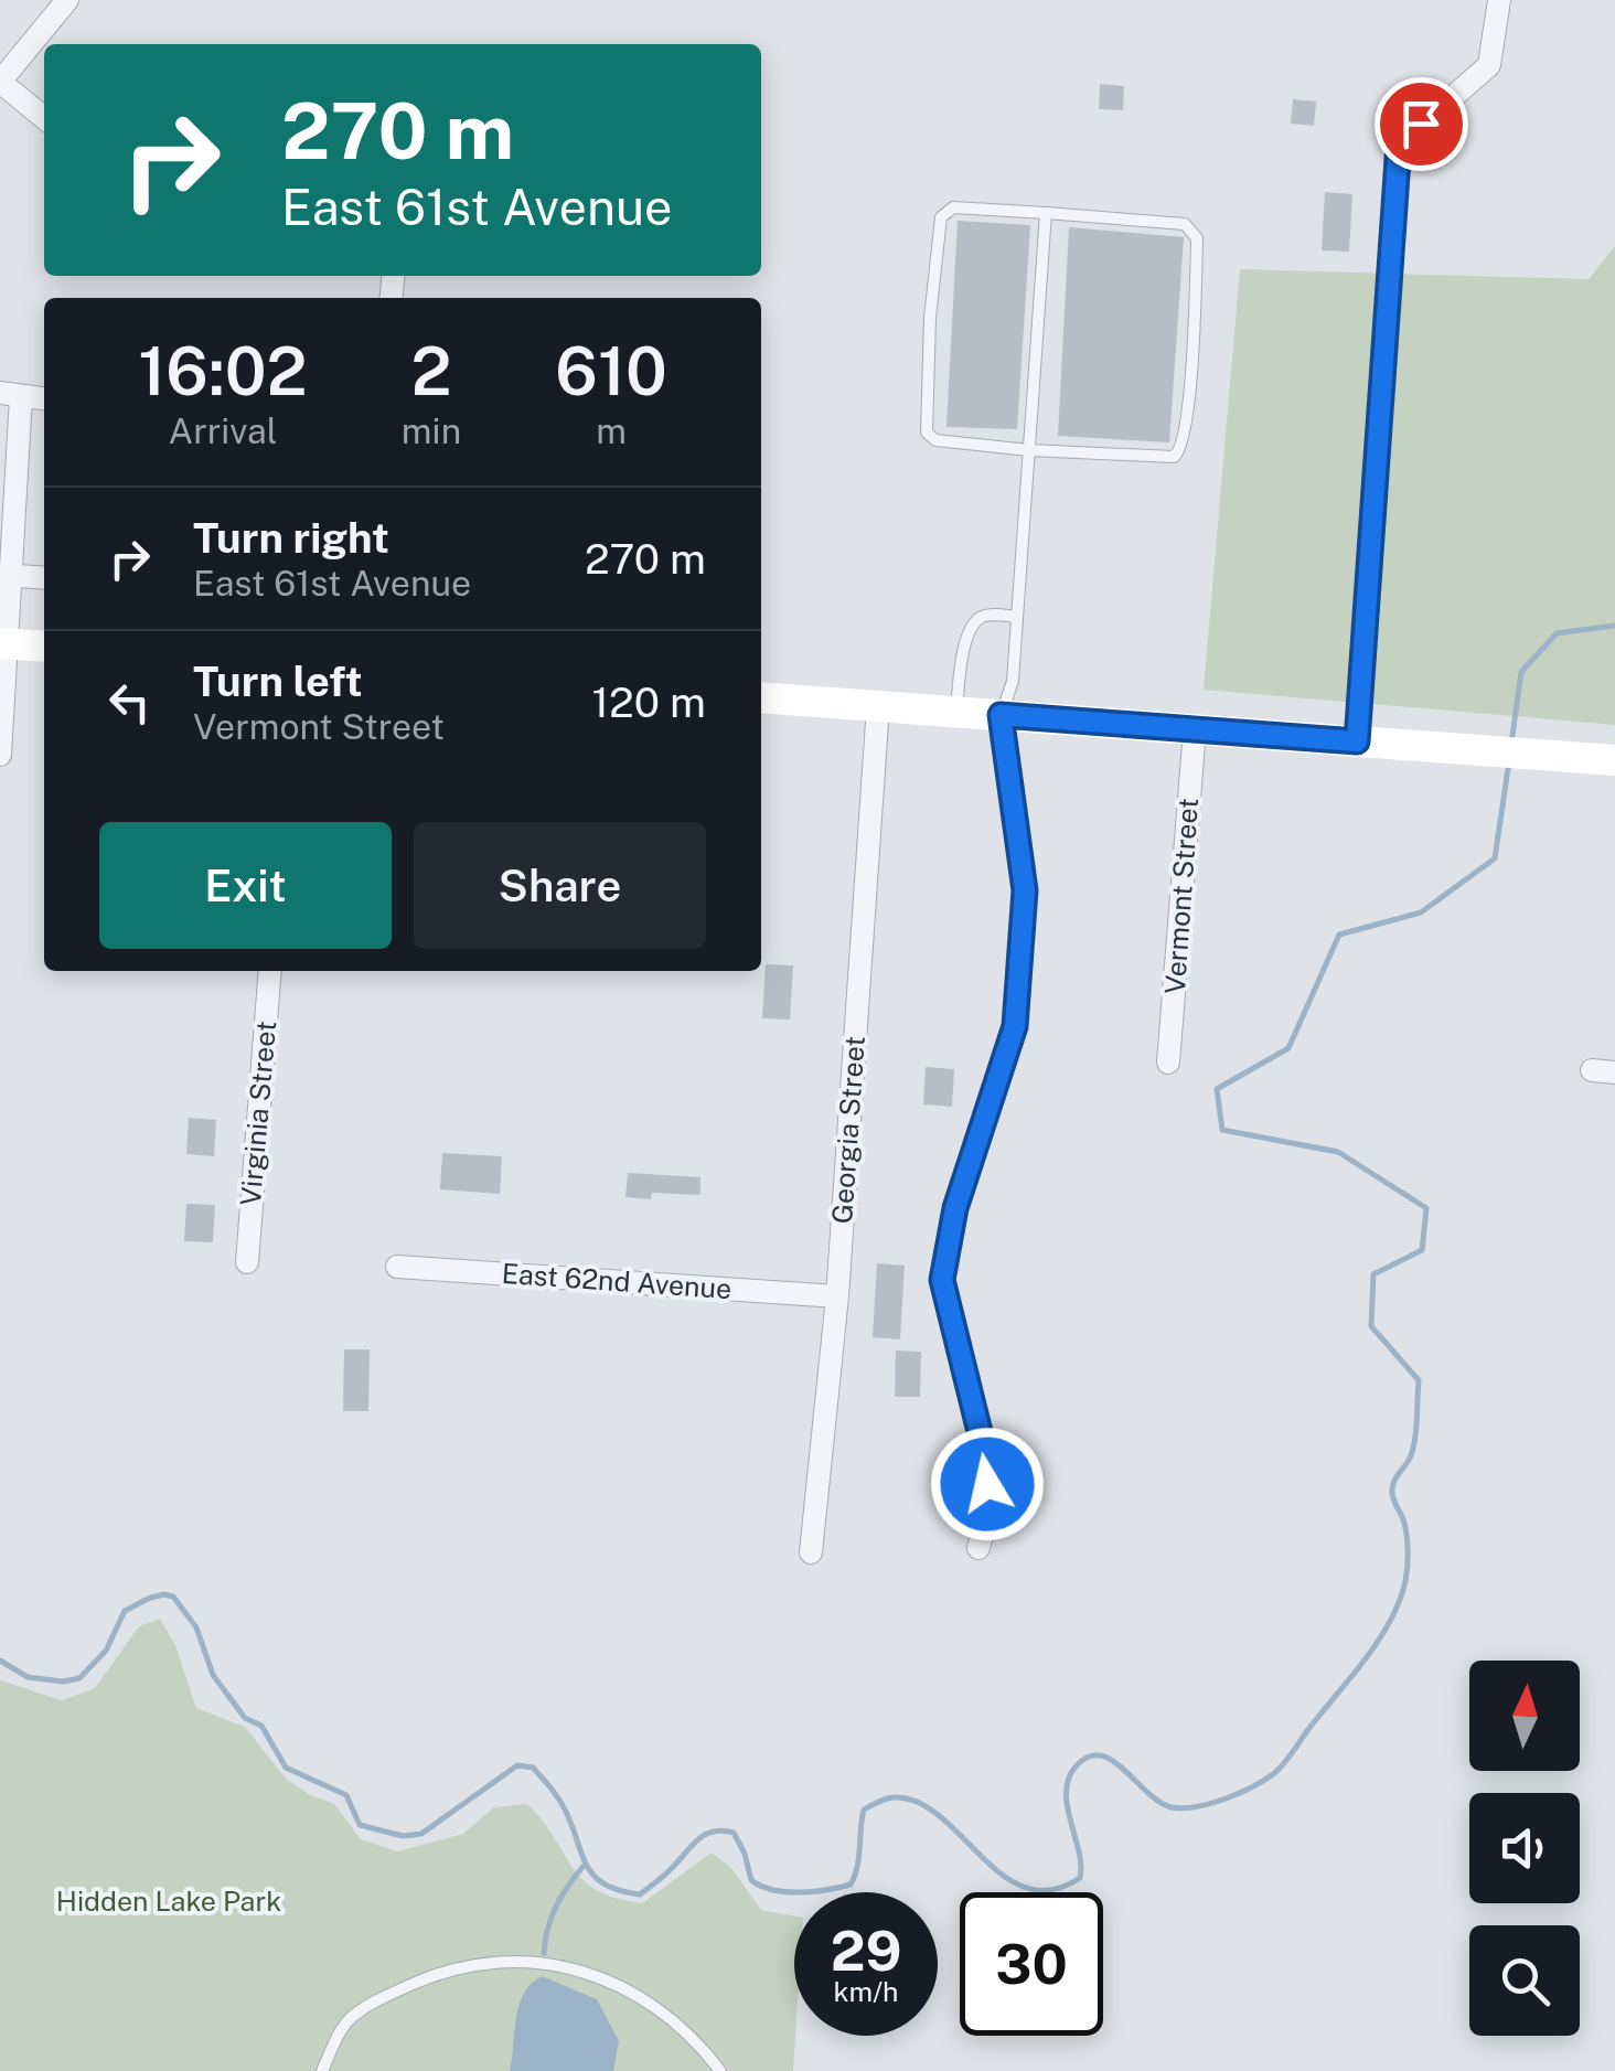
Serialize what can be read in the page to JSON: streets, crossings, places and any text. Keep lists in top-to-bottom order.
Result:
{
  "streets": {
    "street": [
      "Vermont Street",
      "Virginia Street",
      "Georgia Street",
      "East 62nd Avenue"
    ]
  },
  "crossings": [
    ["Georgia Street", "East 62nd Avenue"]
  ],
  "parks": ["Hidden Lake Park"],
  "north": "top",
  "page": {
    "turn": ["270 m", "East 61st Avenue"],
    "eta": [
      "16:02",
      "Arrival",
      "2",
      "min",
      "610",
      "m"
    ],
    "list": [
      {
        "name": "Turn right",
        "note": "East 61st Avenue",
        "value": "270 m"
      },
      {
        "name": "Turn left",
        "note": "Vermont Street",
        "value": "120 m"
      }
    ],
    "buttons": ["Exit", "Share"],
    "speed": "29 km/h",
    "limit": "30"
  }
}
